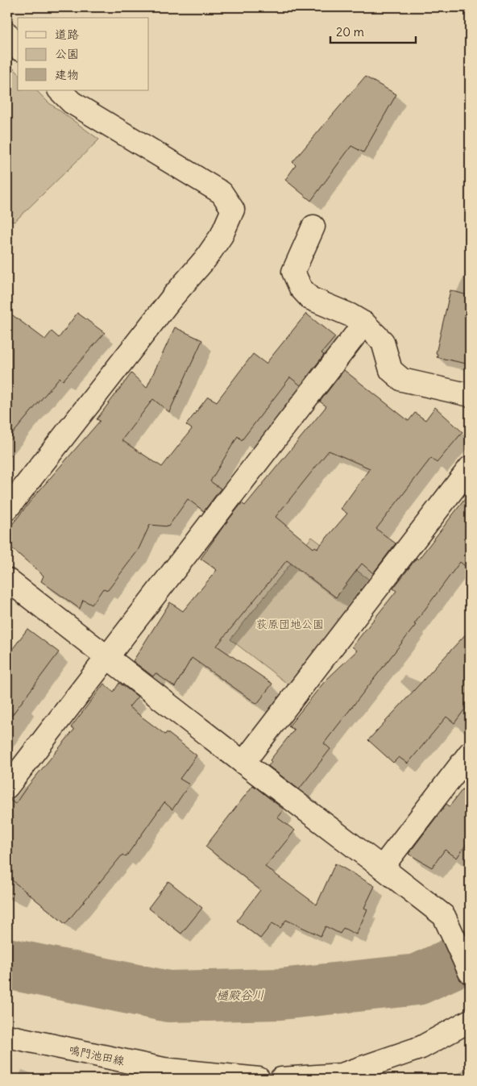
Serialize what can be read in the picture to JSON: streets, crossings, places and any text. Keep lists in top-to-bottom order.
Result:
{
  "streets": {
    "street": ["鳴門池田線"]
  },
  "water": ["樋殿谷川"],
  "parks": ["荻原団地公園"],
  "legend": ["道路", "公園", "建物"],
  "scale_bar": "20 m"
}
